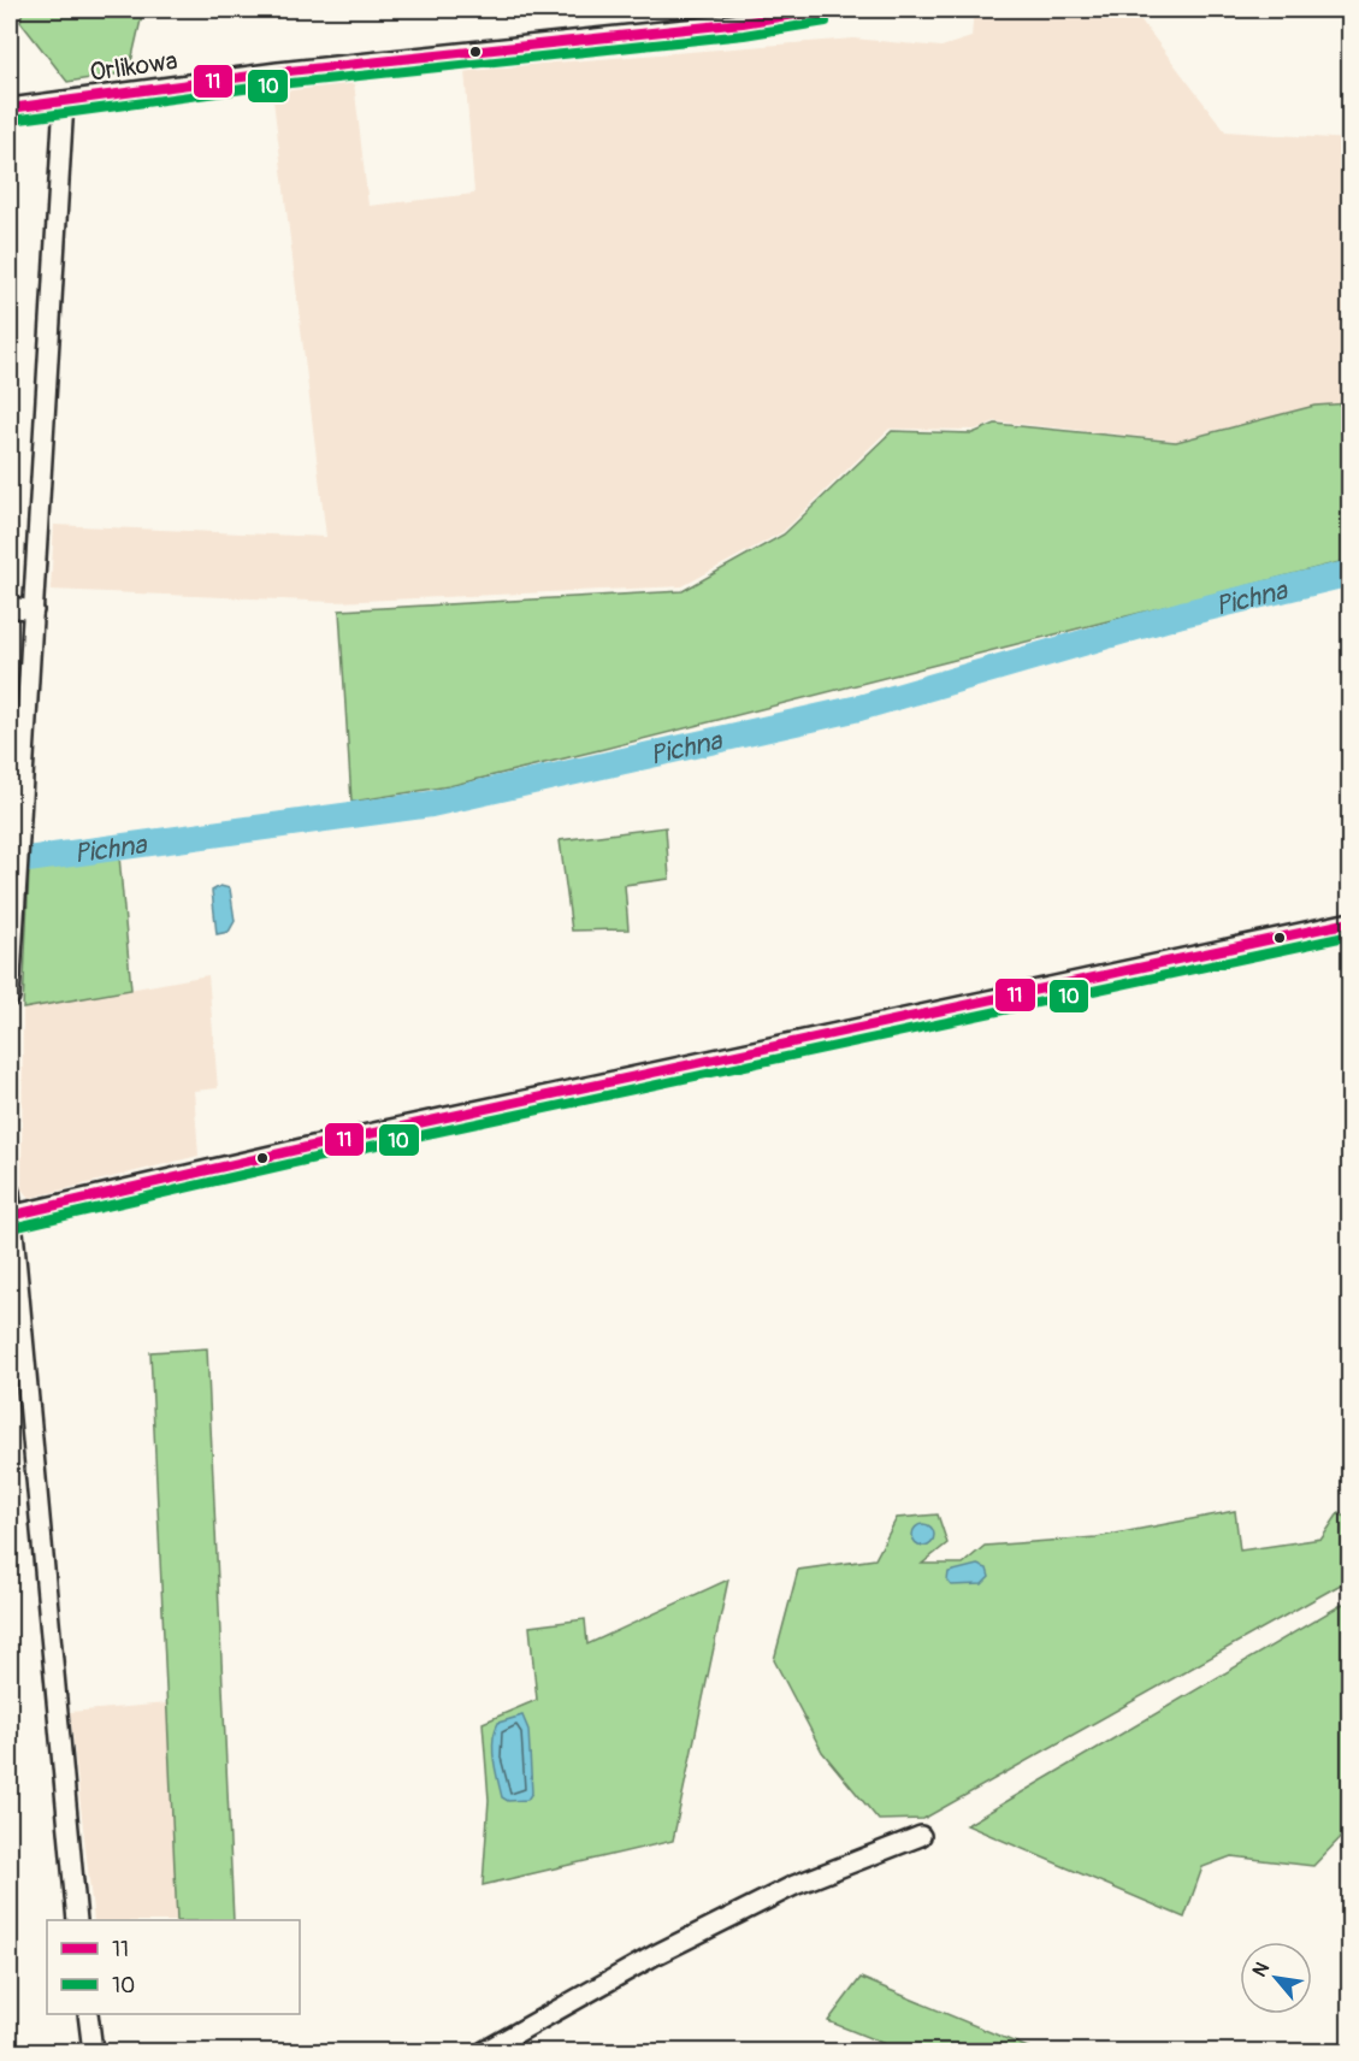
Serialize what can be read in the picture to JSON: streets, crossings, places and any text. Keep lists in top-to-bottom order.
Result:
{
  "streets": {
    "street": ["Orlikowa"]
  },
  "water": ["Pichna"],
  "lines": ["transit line 11", "transit line 10"],
  "legend": ["11", "10"],
  "north": "top left"
}
